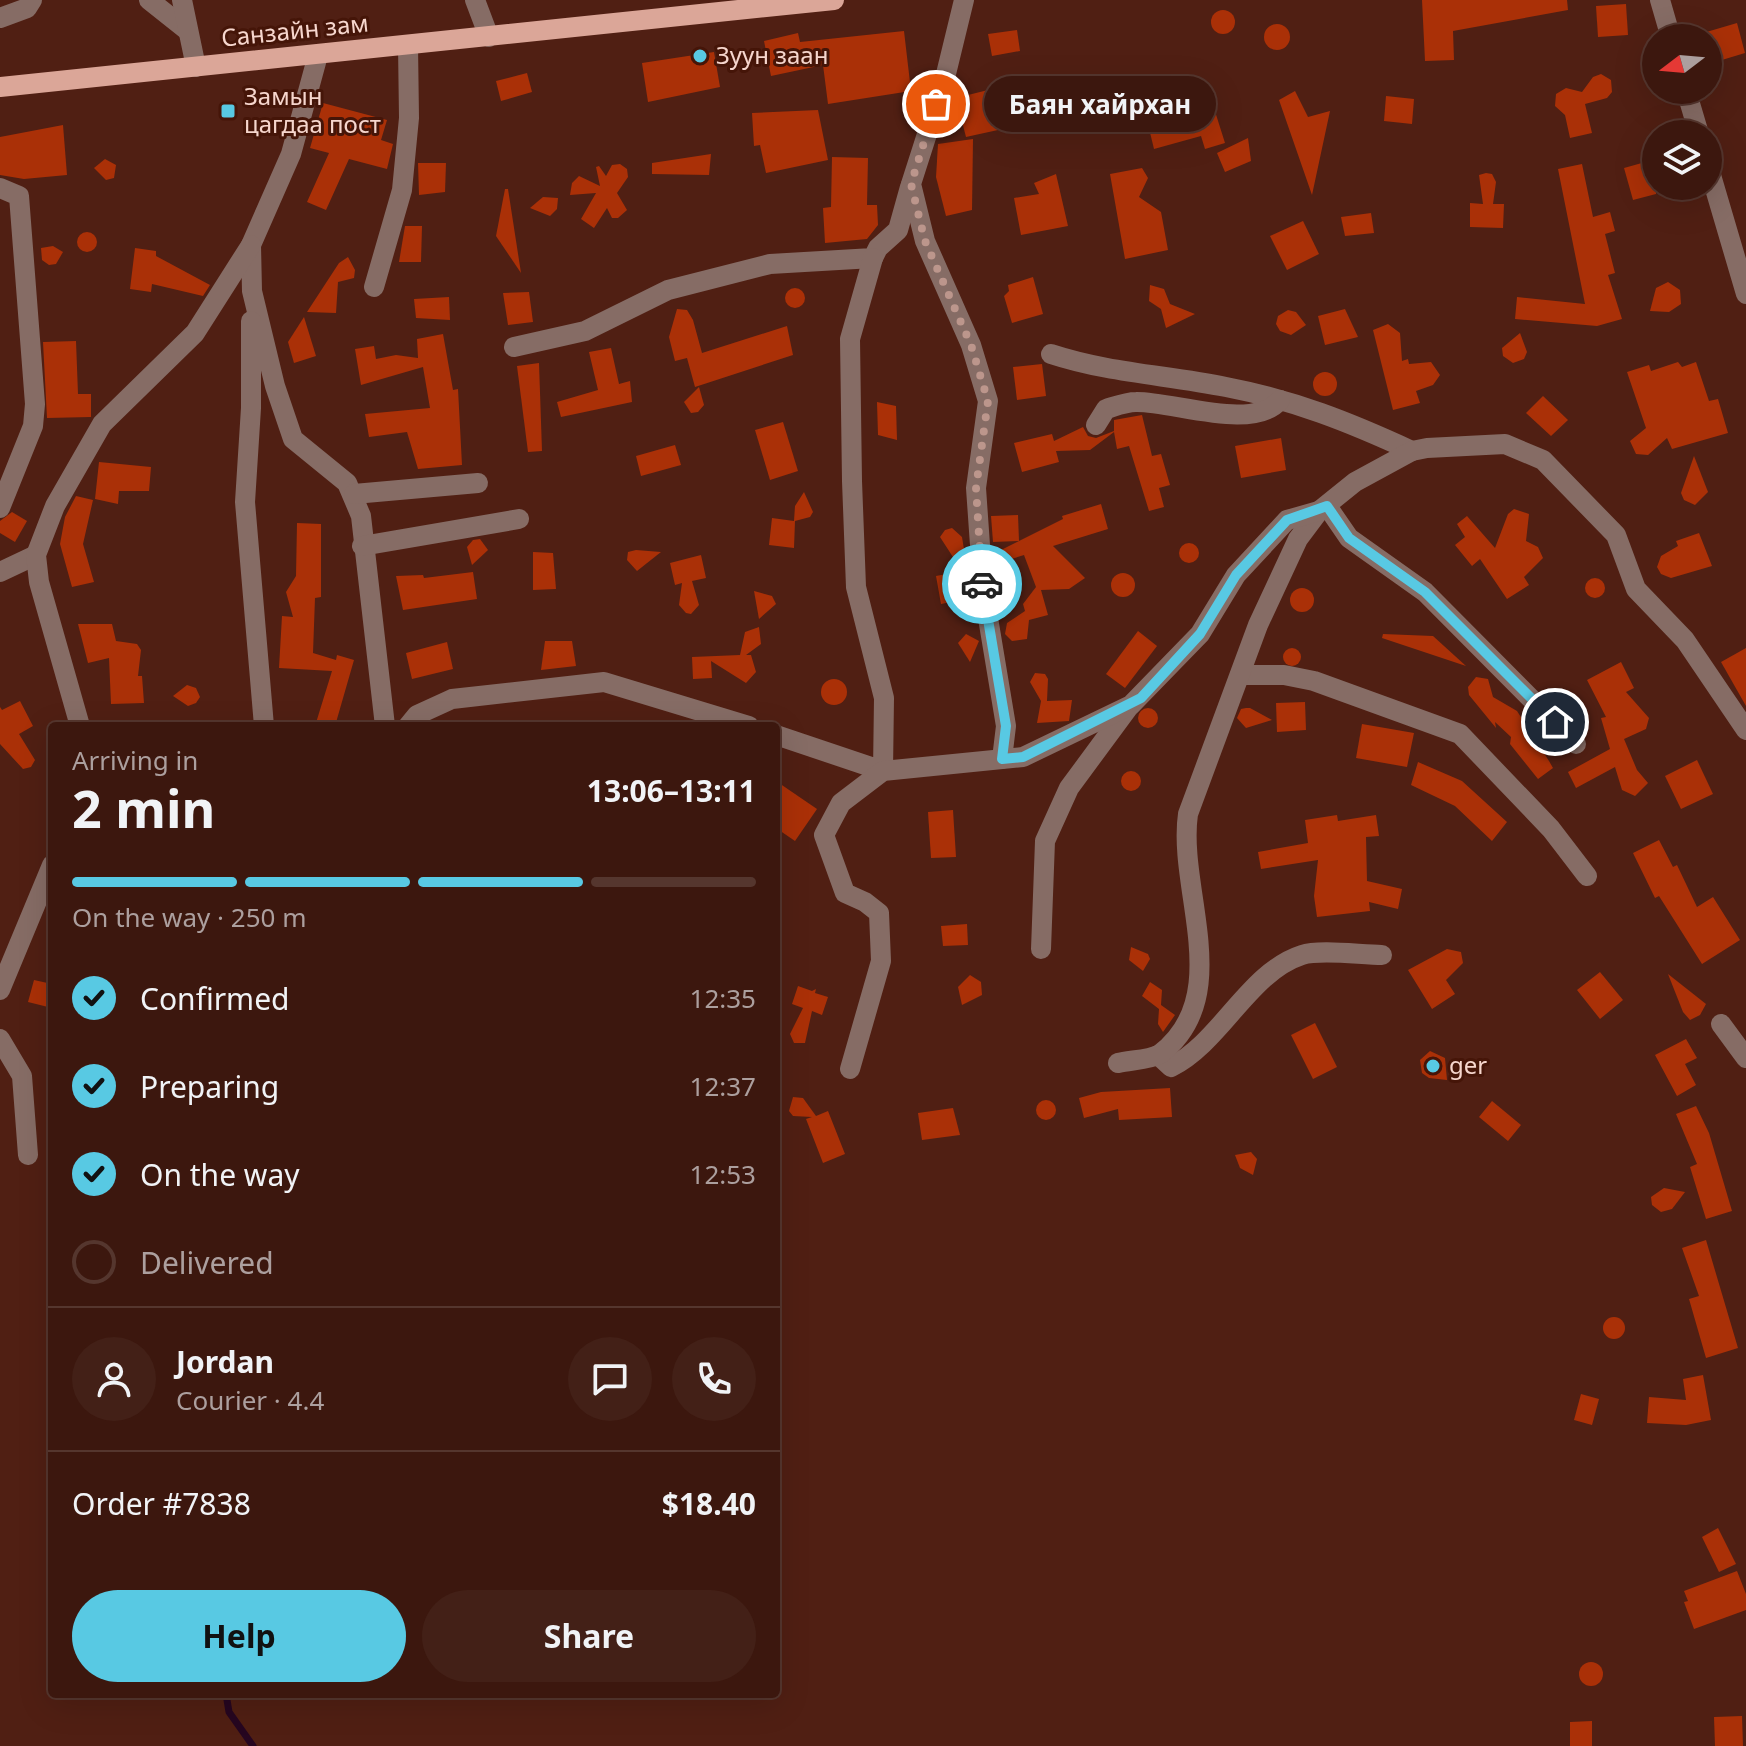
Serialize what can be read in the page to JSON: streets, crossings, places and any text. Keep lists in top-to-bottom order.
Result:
{
  "streets": {
    "main road": ["Санзайн зам"]
  },
  "places": {
    "other": ["Зуун заан", "Баян хайрхан", "ger"],
    "transit": ["Замын цагдаа пост"]
  },
  "north": "left",
  "page": {
    "bubble": "Баян хайрхан",
    "heading": ["2 min", "Arriving in", "13:06–13:11"],
    "panel": [
      "Jordan",
      "Courier · 4.4",
      "Order #7838",
      "$18.40"
    ],
    "bar": "On the way · 250 m",
    "list": [
      ["Confirmed", "12:35"],
      ["Preparing", "12:37"],
      ["On the way", "12:53"],
      "Delivered"
    ],
    "buttons": ["Help", "Share"]
  }
}
